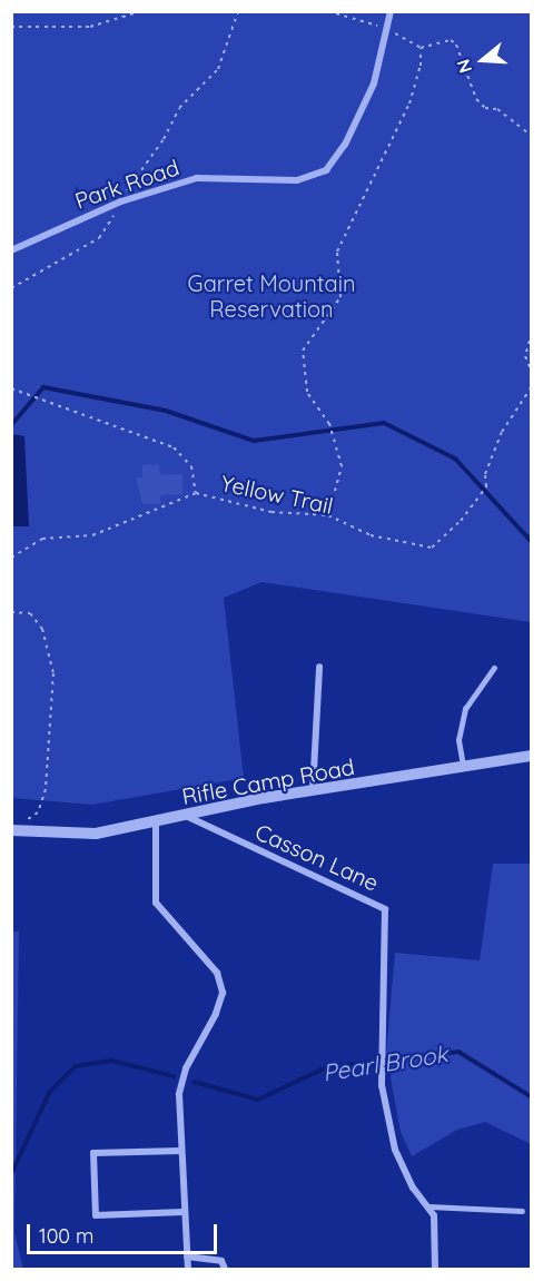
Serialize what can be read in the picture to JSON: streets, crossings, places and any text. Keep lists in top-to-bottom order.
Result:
{
  "streets": {
    "street": ["Park Road", "Rifle Camp Road", "Casson Lane"],
    "path": ["Yellow Trail"]
  },
  "crossings": [
    ["Rifle Camp Road", "Casson Lane"]
  ],
  "water": ["Pearl Brook"],
  "parks": ["Garret Mountain Reservation"],
  "scale_bar": "100 m",
  "north": "left"
}
